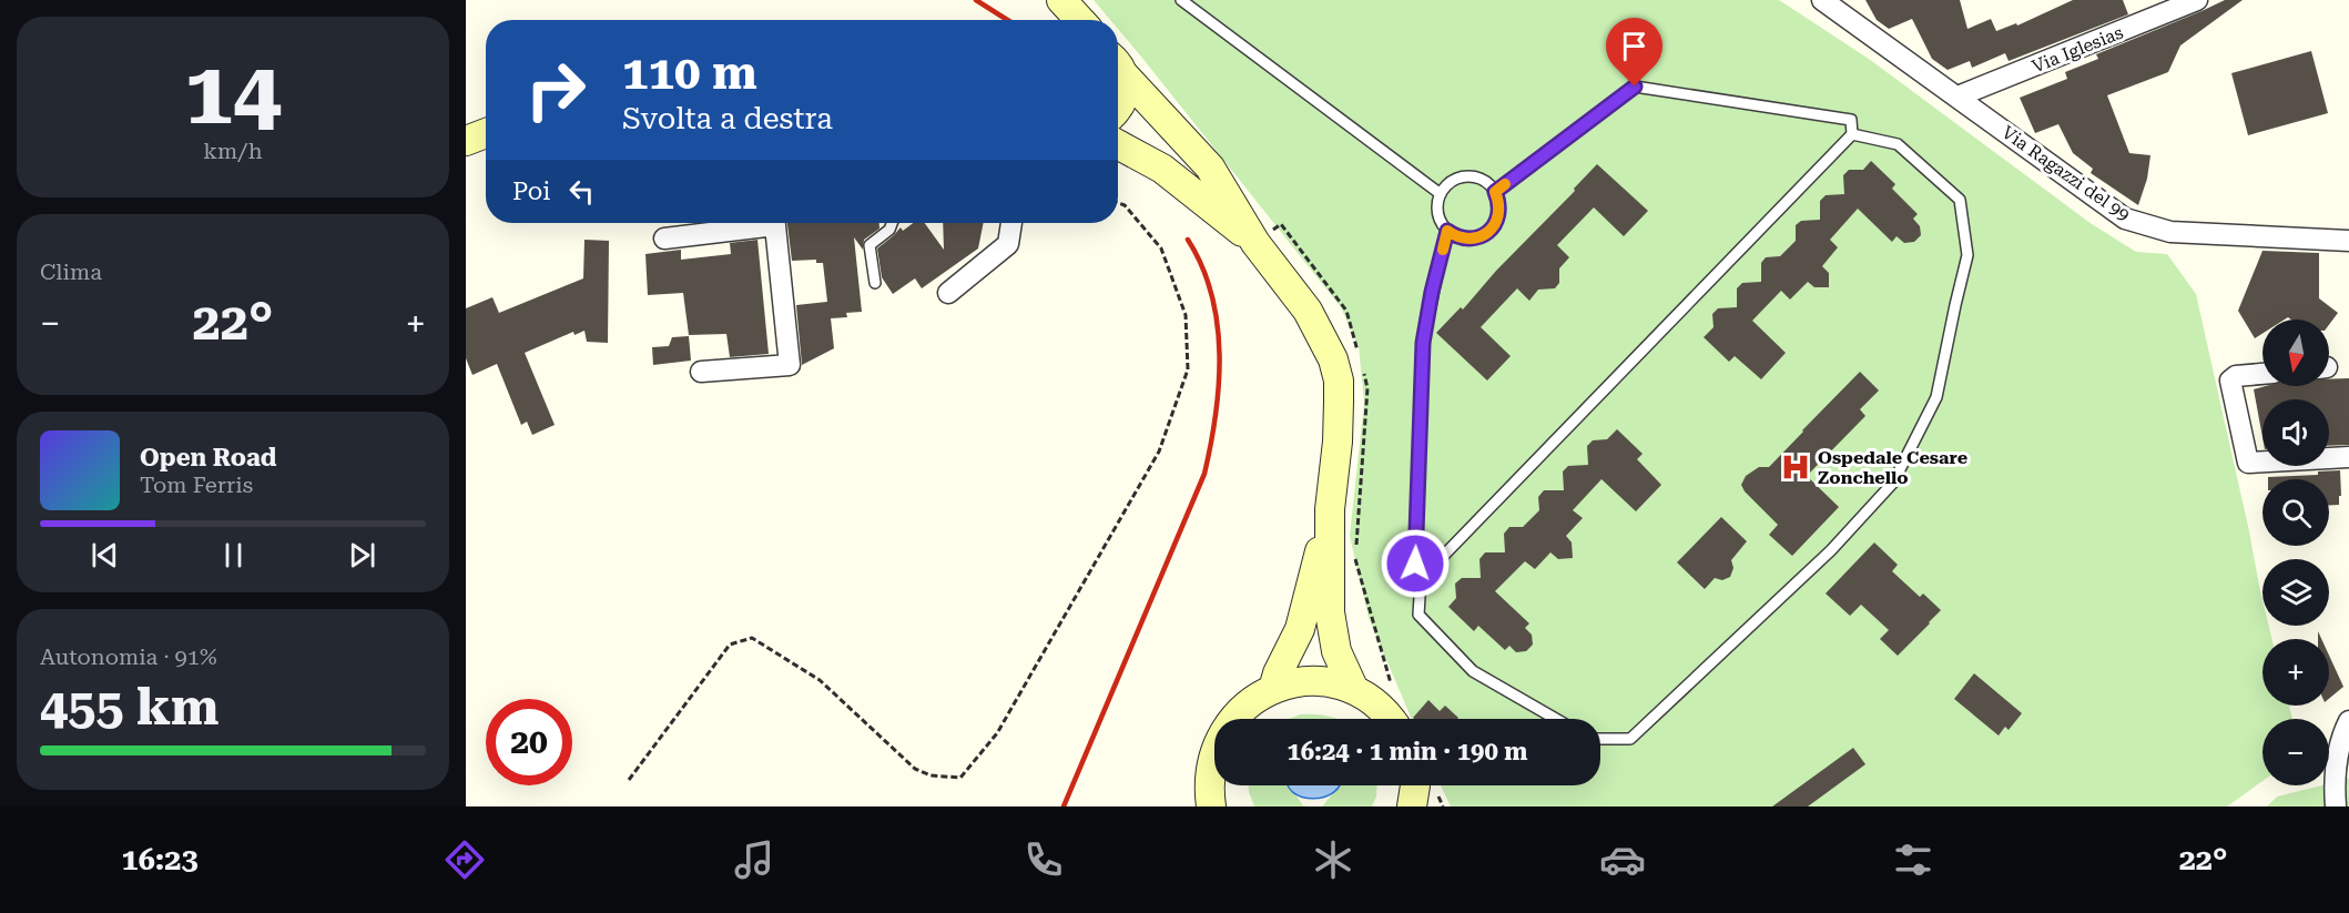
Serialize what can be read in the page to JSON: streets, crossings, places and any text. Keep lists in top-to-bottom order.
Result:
{
  "streets": {
    "street": ["Via Iglesias", "Via Ragazzi del 99"]
  },
  "crossings": [
    ["Via Iglesias", "Via Ragazzi del 99"]
  ],
  "places": {
    "hospital": ["Ospedale Cesare Zonchello"]
  },
  "north": "bottom",
  "page": {
    "tile": [
      ["14", "km/h"],
      "Clima",
      ["Autonomia · 91%", "455 km"]
    ],
    "turn": ["110 m", "Svolta a destra"],
    "then": "Poi",
    "heat": ["−", "22°", "+"],
    "map_buttons": ["+", "−"],
    "song": ["Open Road", "Tom Ferris"],
    "limit": "20",
    "trip": "16:24 · 1 min · 190 m",
    "tabs": ["16:23", "22°"]
  }
}
